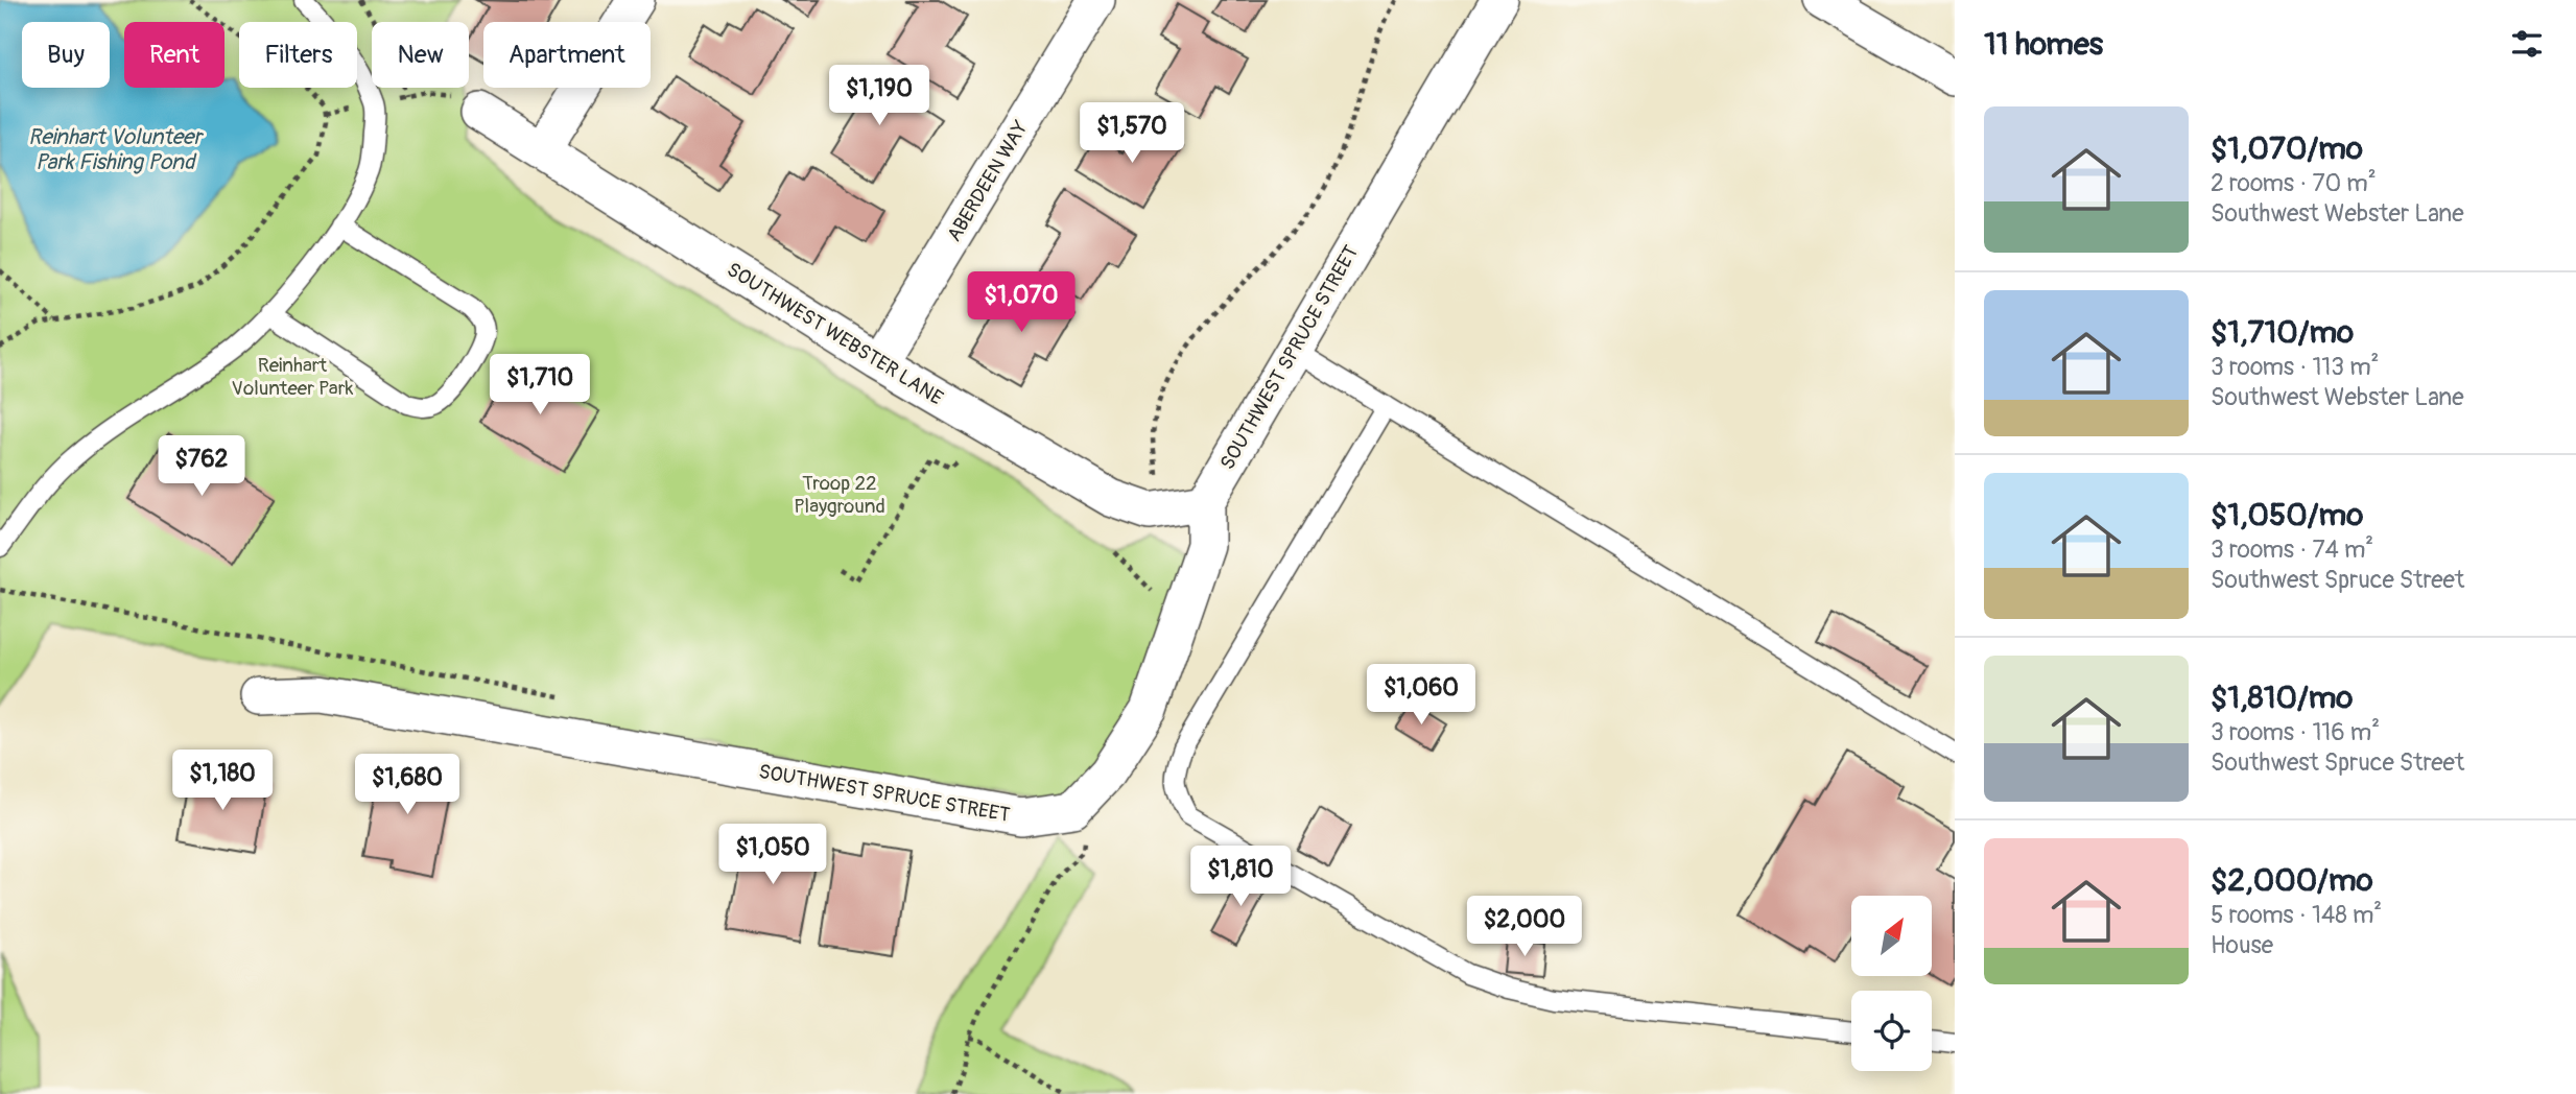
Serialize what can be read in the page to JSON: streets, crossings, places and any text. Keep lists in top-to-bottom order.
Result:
{
  "streets": {
    "street": ["ABERDEEN WAY", "SOUTHWEST WEBSTER LANE", "SOUTHWEST SPRUCE STREET"]
  },
  "crossings": [
    ["ABERDEEN WAY", "SOUTHWEST WEBSTER LANE"],
    ["SOUTHWEST WEBSTER LANE", "SOUTHWEST SPRUCE STREET"]
  ],
  "water": ["Reinhart Volunteer Park Fishing Pond"],
  "parks": ["Reinhart Volunteer Park", "Troop 22 Playground"],
  "north": "top right",
  "page": {
    "heading": "11 homes",
    "chip": [
      "Buy",
      "Rent",
      "Filters",
      "New",
      "Apartment"
    ],
    "price": [
      "$1,190",
      "$1,570",
      "$1,070",
      "$1,710",
      "$762",
      "$1,060",
      "$1,180",
      "$1,680",
      "$1,050",
      "$1,810",
      "$2,000"
    ],
    "list": [
      {
        "name": "$1,070/mo",
        "note": "2 rooms · 70 m² · Southwest Webster Lane"
      },
      {
        "name": "$1,710/mo",
        "note": "3 rooms · 113 m² · Southwest Webster Lane"
      },
      {
        "name": "$1,050/mo",
        "note": "3 rooms · 74 m² · Southwest Spruce Street"
      },
      {
        "name": "$1,810/mo",
        "note": "3 rooms · 116 m² · Southwest Spruce Street"
      },
      {
        "name": "$2,000/mo",
        "note": "5 rooms · 148 m² · House"
      }
    ]
  }
}
